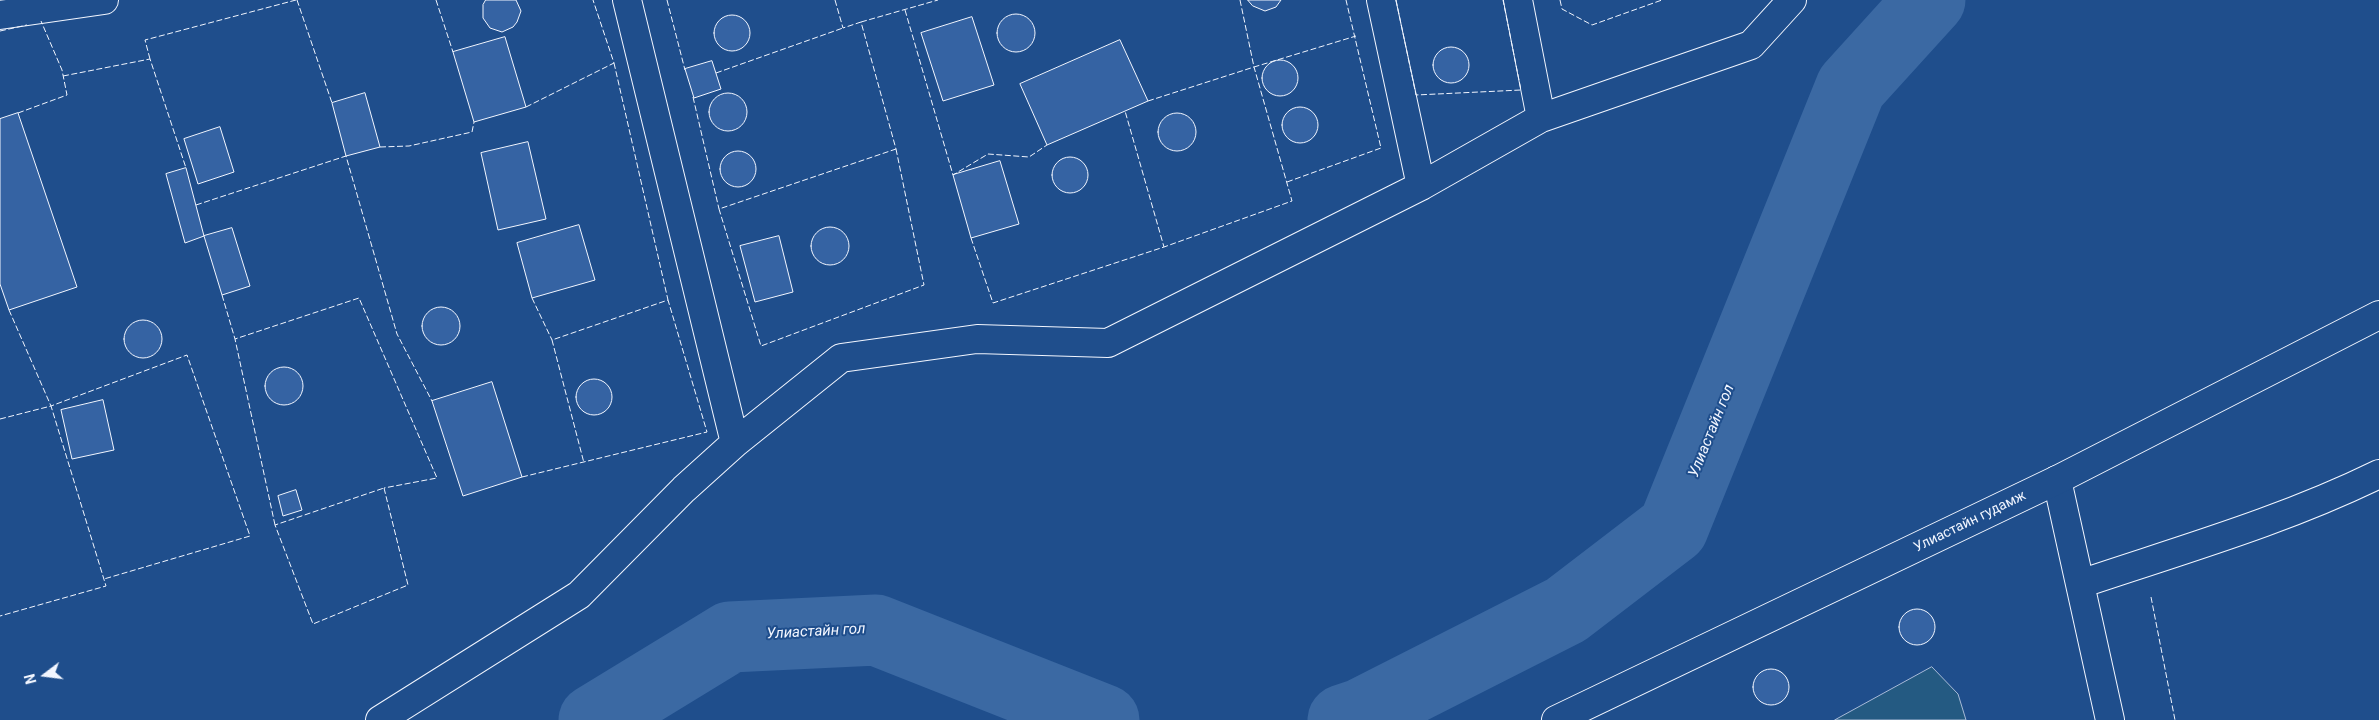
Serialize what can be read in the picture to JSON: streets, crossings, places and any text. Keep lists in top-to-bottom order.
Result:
{
  "streets": {
    "street": ["Улиастайн гудамж"]
  },
  "water": ["Улиастайн гол"],
  "north": "left"
}
